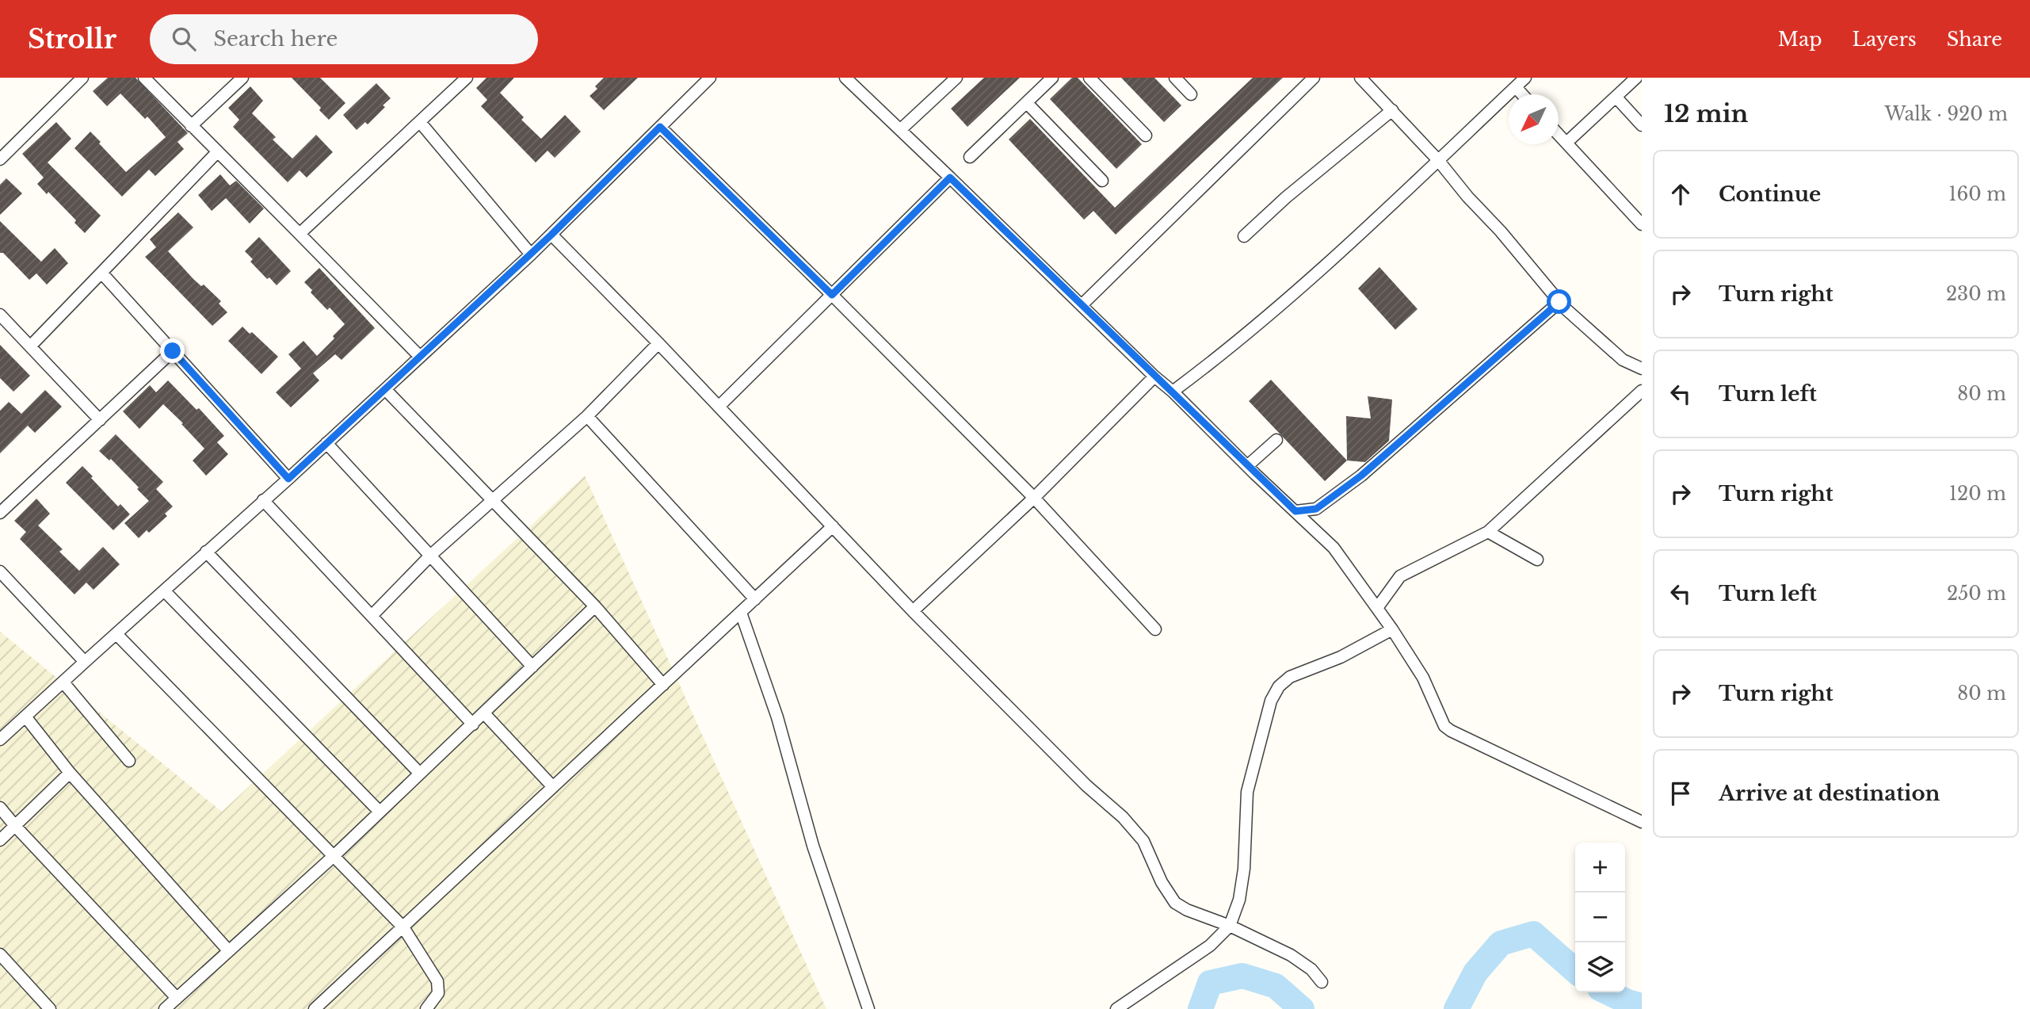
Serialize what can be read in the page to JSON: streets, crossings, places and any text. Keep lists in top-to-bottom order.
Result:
{
  "north": "bottom left",
  "page": {
    "header": "Strollr",
    "search": "Search here",
    "nav": ["Map", "Layers", "Share"],
    "heading": ["12 min", "Walk · 920 m"],
    "list": [
      ["Continue", "160 m"],
      ["Turn right", "230 m"],
      ["Turn left", "80 m"],
      ["Turn right", "120 m"],
      ["Turn left", "250 m"],
      ["Turn right", "80 m"],
      "Arrive at destination"
    ],
    "map_buttons": ["+", "−"]
  }
}
